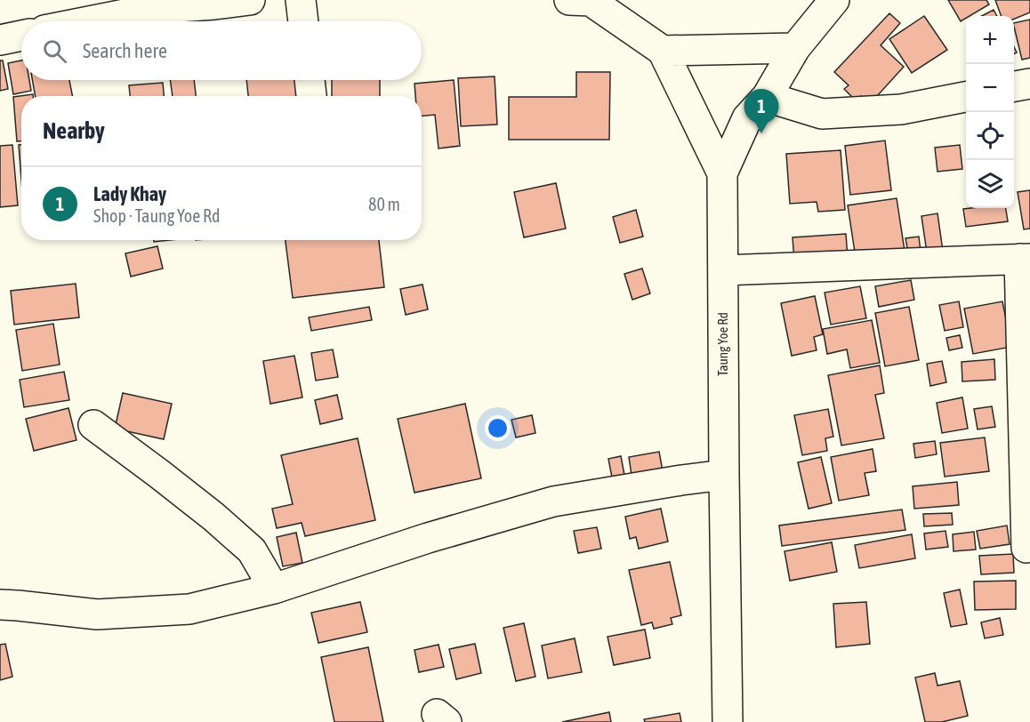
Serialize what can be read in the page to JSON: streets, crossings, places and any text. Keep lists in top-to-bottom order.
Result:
{
  "streets": {
    "street": ["Taung Yoe Rd"]
  },
  "page": {
    "map_buttons": ["+", "−"],
    "search": "Search here",
    "pins": "1",
    "heading": "Nearby",
    "list": [
      {
        "mark": "1",
        "name": "Lady Khay",
        "note": "Shop · Taung Yoe Rd",
        "value": "80 m"
      }
    ]
  }
}
